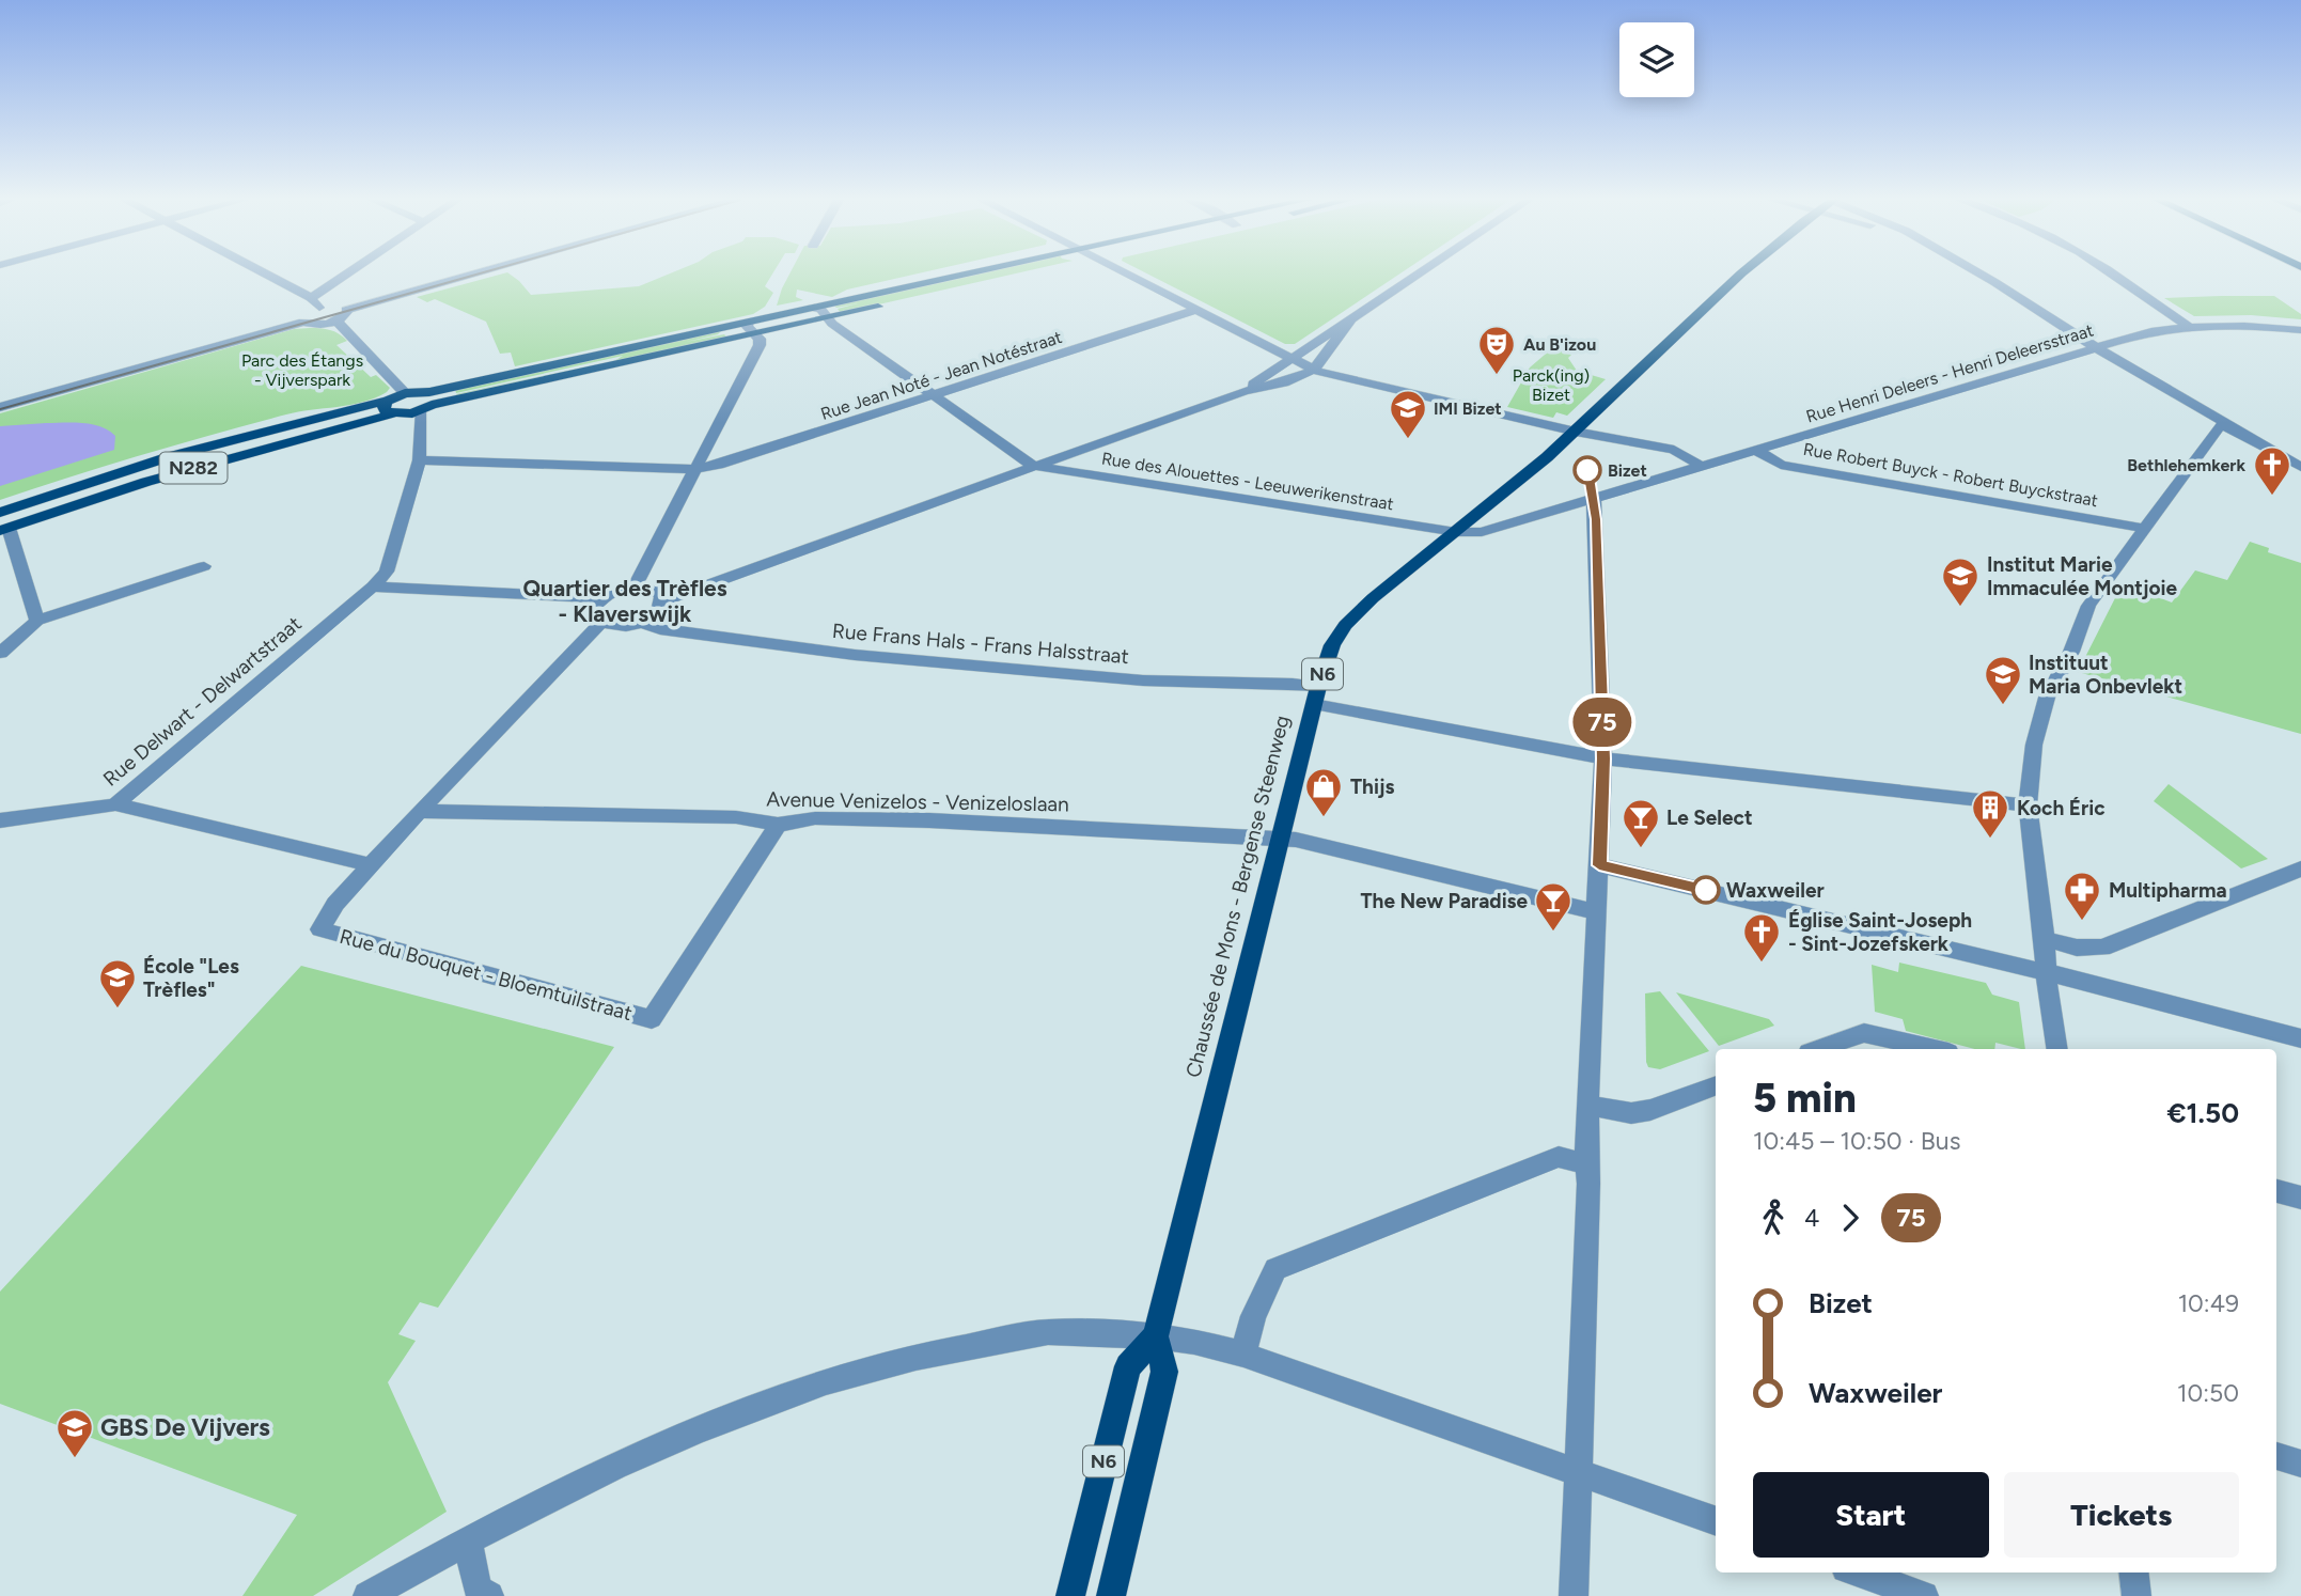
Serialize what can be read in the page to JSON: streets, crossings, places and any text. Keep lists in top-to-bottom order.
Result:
{
  "streets": {
    "main road": ["N282", "N6", "Chaussée de Mons - Bergense Steenweg"],
    "street": [
      "Rue Henri Deleers - Henri Deleersstraat",
      "Rue Jean Noté - Jean Notéstraat",
      "Rue Robert Buyck - Robert Buyckstraat",
      "Rue des Alouettes - Leeuwerikenstraat",
      "Rue Frans Hals - Frans Halsstraat",
      "Rue Delwart - Delwartstraat",
      "Avenue Venizelos - Venizeloslaan",
      "Rue du Bouquet - Bloemtuilstraat"
    ]
  },
  "crossings": [
    ["Rue Henri Deleers - Henri Deleersstraat", "Rue Robert Buyck - Robert Buyckstraat"],
    ["Rue Henri Deleers - Henri Deleersstraat", "Rue des Alouettes - Leeuwerikenstraat"],
    ["Rue des Alouettes - Leeuwerikenstraat", "Chaussée de Mons - Bergense Steenweg"],
    ["Rue Frans Hals - Frans Halsstraat", "Chaussée de Mons - Bergense Steenweg"],
    ["Avenue Venizelos - Venizeloslaan", "Chaussée de Mons - Bergense Steenweg"],
    ["Avenue Venizelos - Venizeloslaan", "Rue du Bouquet - Bloemtuilstraat"]
  ],
  "districts": ["Quartier des Trèfles - Klaverswijk"],
  "parks": ["Parc des Étangs - Vijverspark", "Parck(ing) Bizet"],
  "places": {
    "theatre": ["Au B'izou"],
    "school or university": [
      "IMI Bizet",
      "Institut Marie Immaculée Montjoie",
      "Instituut Maria Onbevlekt",
      "École \"Les Trèfles\"",
      "GBS De Vijvers"
    ],
    "other": ["Bizet", "Waxweiler"],
    "church": ["Bethlehemkerk", "Église Saint-Joseph - Sint-Jozefskerk"],
    "shop": ["Thijs"],
    "building": ["Koch Éric"],
    "bar": ["Le Select", "The New Paradise"],
    "pharmacy": ["Multipharma"]
  },
  "lines": ["bus line 75"],
  "page": {
    "on_map": "75",
    "heading": ["5 min", "10:45 – 10:50 · Bus", "€1.50"],
    "legs": ["4", "75"],
    "list": [
      {
        "name": "Bizet",
        "value": "10:49"
      },
      {
        "name": "Waxweiler",
        "value": "10:50"
      }
    ],
    "buttons": ["Start", "Tickets"]
  }
}
